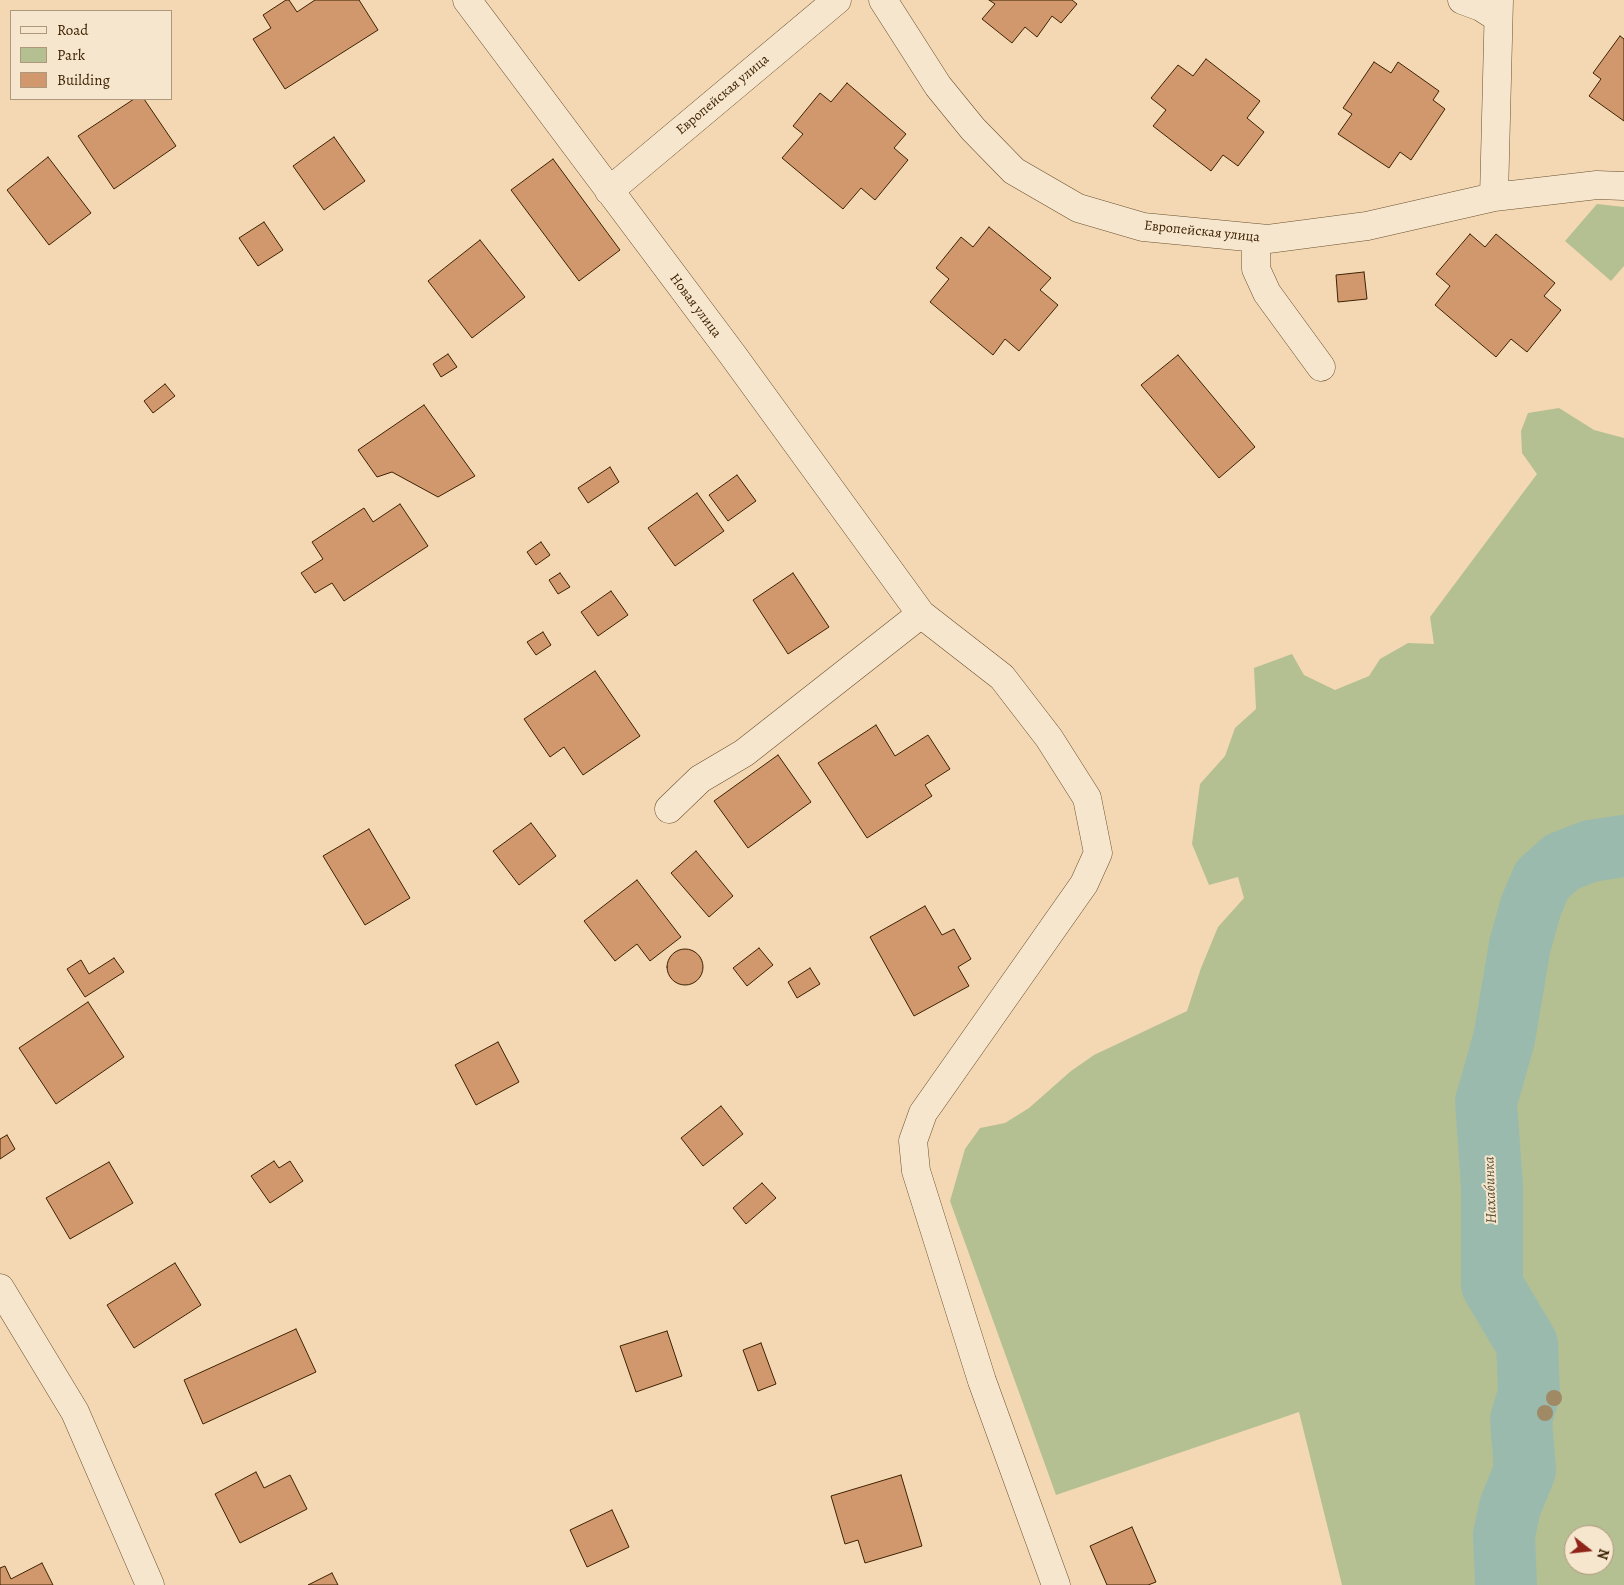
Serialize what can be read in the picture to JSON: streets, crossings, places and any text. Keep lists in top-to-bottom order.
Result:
{
  "streets": {
    "street": ["Европейская улица", "Новая улица"]
  },
  "crossings": [
    ["Европейская улица", "Новая улица"]
  ],
  "water": ["Нахабинка"],
  "legend": ["Road", "Park", "Building"],
  "north": "right"
}
